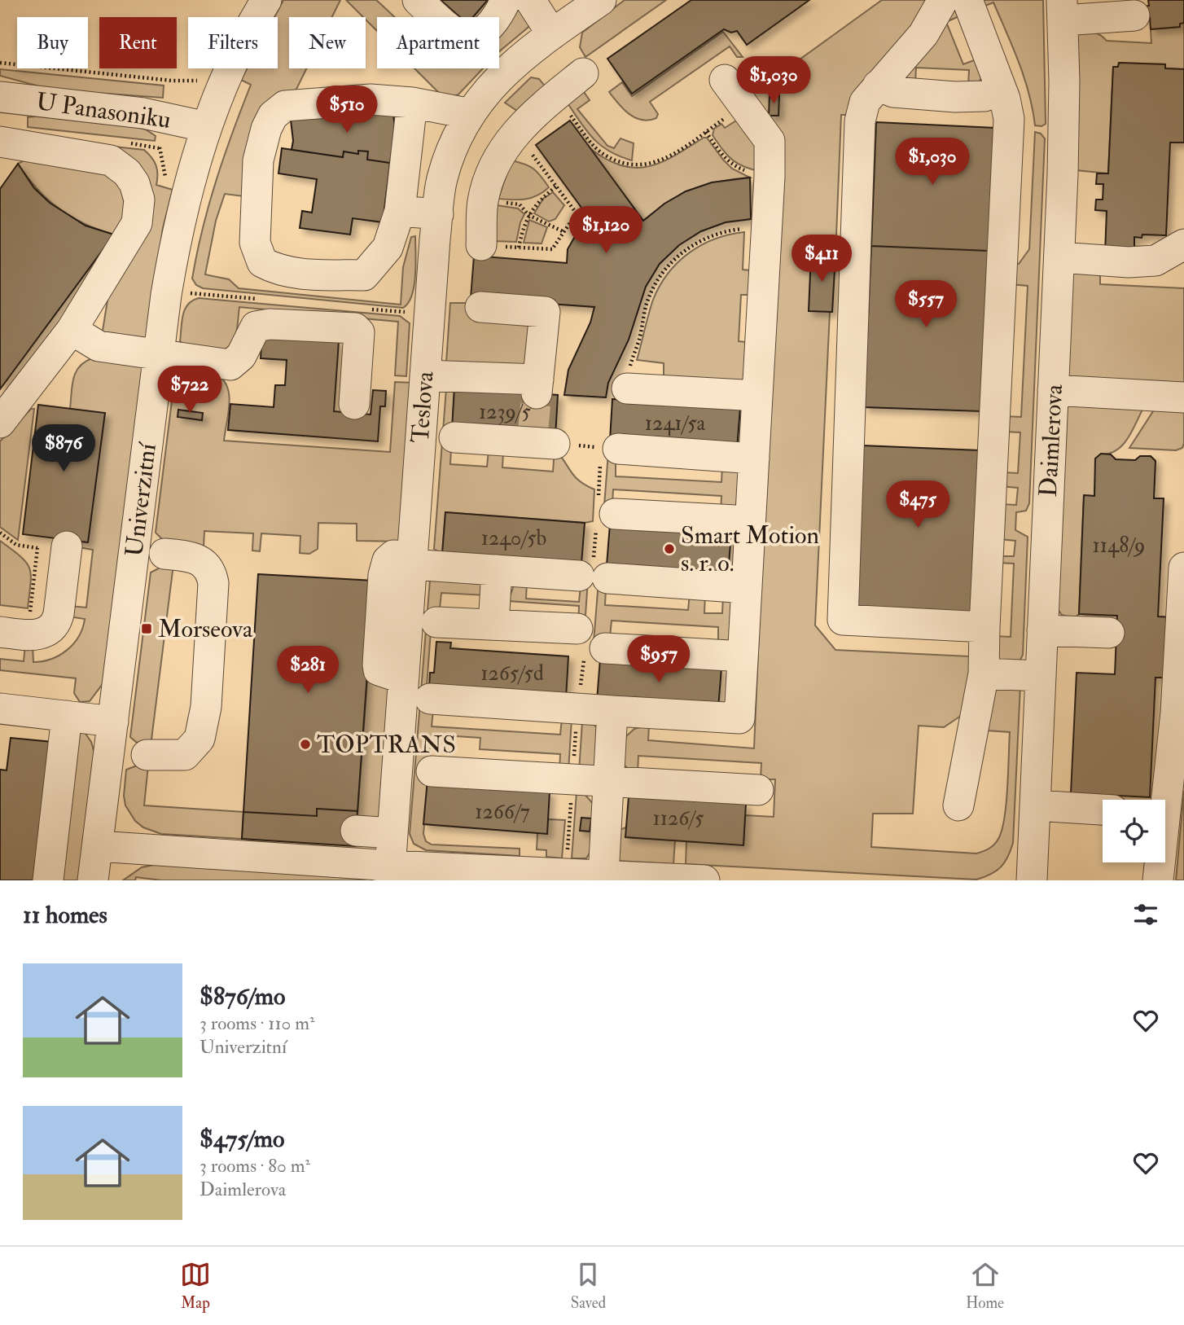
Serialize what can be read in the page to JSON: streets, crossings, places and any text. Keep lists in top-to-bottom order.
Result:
{
  "streets": {
    "street": [
      "U Panasoniku",
      "Teslova",
      "Daimlerova",
      "Univerzitní"
    ]
  },
  "crossings": [
    ["U Panasoniku", "Univerzitní"]
  ],
  "places": {
    "other": ["Smart Motion s. r. o.", "TOPTRANS"],
    "transit": ["Morseova"]
  },
  "house_numbers": [
    "1239/5",
    "1241/5a",
    "1240/5b",
    "1148/9",
    "1265/5d",
    "1266/7",
    "1126/5"
  ],
  "page": {
    "chip": [
      "Buy",
      "Rent",
      "Filters",
      "New",
      "Apartment"
    ],
    "price": [
      "$1,030",
      "$510",
      "$1,030",
      "$1,120",
      "$411",
      "$557",
      "$722",
      "$876",
      "$475",
      "$957",
      "$281"
    ],
    "heading": "11 homes",
    "list": [
      {
        "name": "$876/mo",
        "note": "3 rooms · 110 m² · Univerzitní"
      },
      {
        "name": "$475/mo",
        "note": "3 rooms · 80 m² · Daimlerova"
      }
    ],
    "tabs": ["Map", "Saved", "Home"]
  }
}
